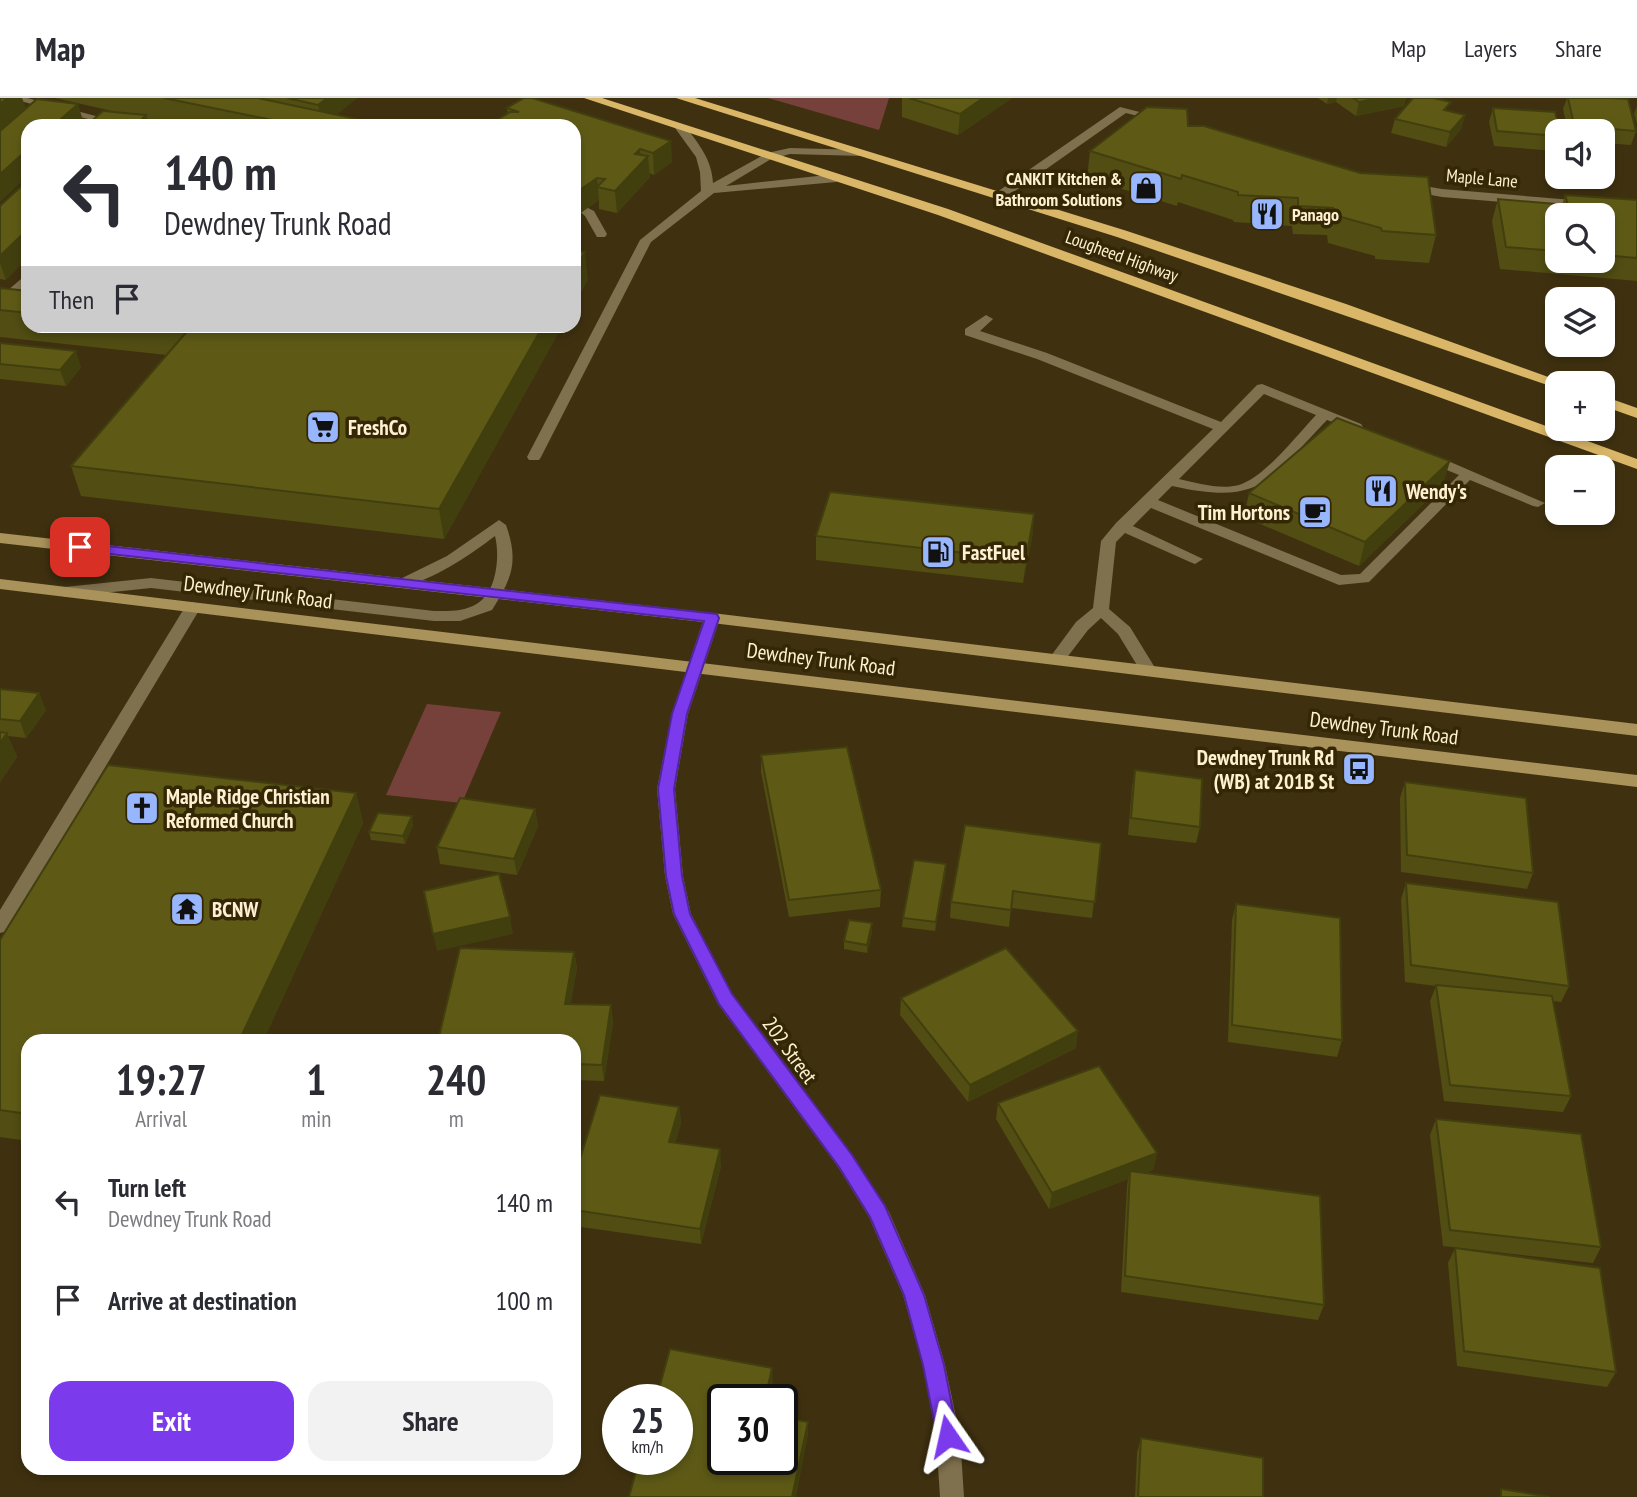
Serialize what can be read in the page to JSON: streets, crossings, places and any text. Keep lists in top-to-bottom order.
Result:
{
  "streets": {
    "highway": ["Lougheed Highway"],
    "main road": ["Dewdney Trunk Road"],
    "street": ["Maple Lane", "202 Street"]
  },
  "crossings": [
    ["Dewdney Trunk Road", "202 Street"]
  ],
  "places": {
    "shop": ["CANKIT Kitchen & Bathroom Solutions"],
    "restaurant": ["Panago", "Wendy's"],
    "supermarket": ["FreshCo"],
    "cafe": ["Tim Hortons"],
    "fuel station": ["FastFuel"],
    "bus stop": ["Dewdney Trunk Rd (WB) at 201B St"],
    "church": ["Maple Ridge Christian Reformed Church"],
    "temple": ["BCNW"]
  },
  "page": {
    "header": "Map",
    "nav": ["Map", "Layers", "Share"],
    "map_buttons": ["+", "−"],
    "turn": ["140 m", "Dewdney Trunk Road"],
    "then": "Then",
    "eta": [
      "19:27",
      "Arrival",
      "1",
      "min",
      "240",
      "m"
    ],
    "list": [
      {
        "name": "Turn left",
        "note": "Dewdney Trunk Road",
        "value": "140 m"
      },
      {
        "name": "Arrive at destination",
        "value": "100 m"
      }
    ],
    "buttons": ["Exit", "Share"],
    "speed": "25 km/h",
    "limit": "30"
  }
}
